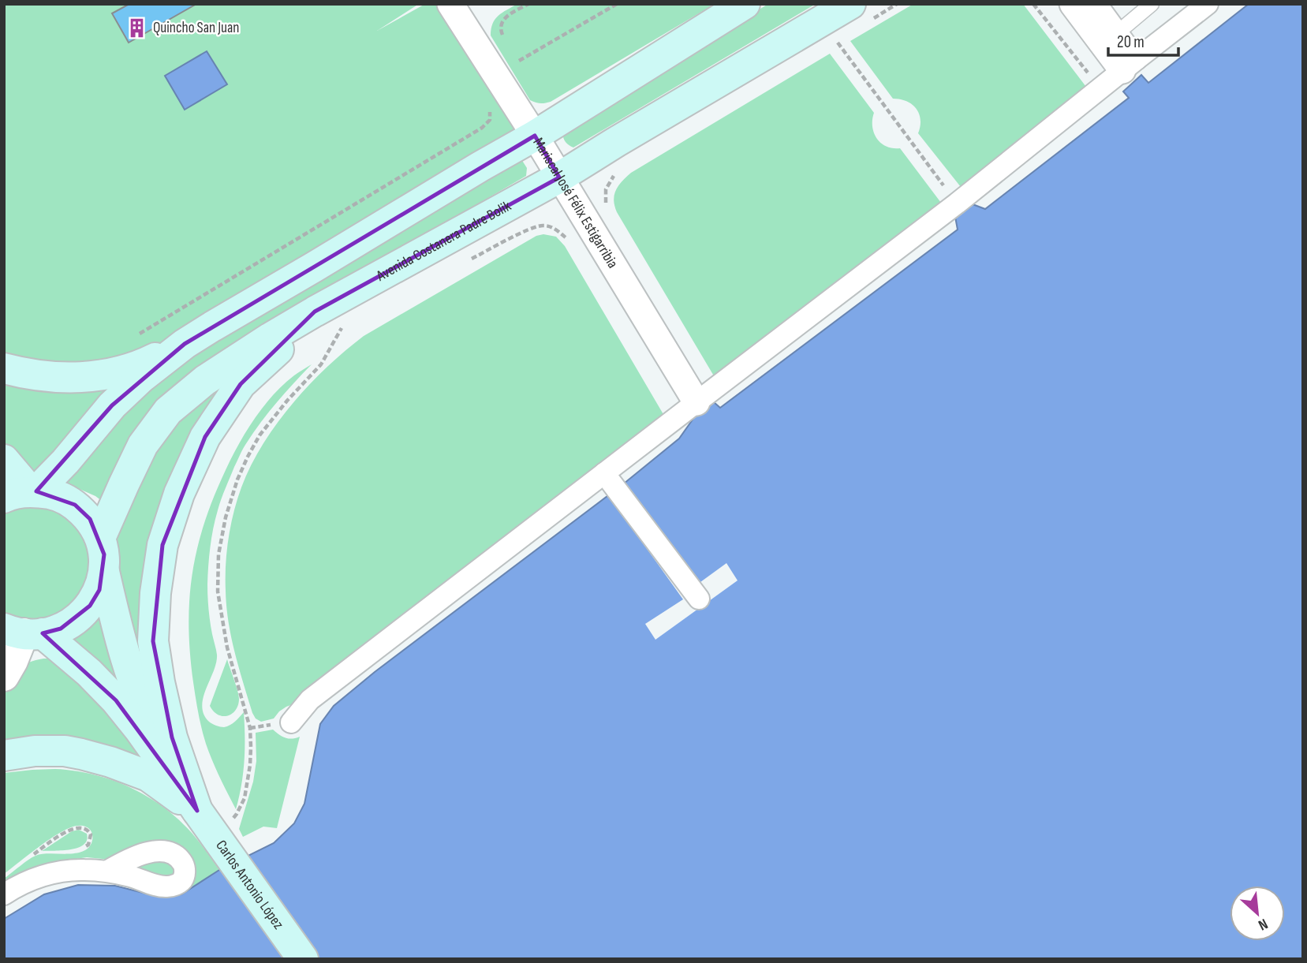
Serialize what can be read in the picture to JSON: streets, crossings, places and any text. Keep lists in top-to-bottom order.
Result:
{
  "streets": {
    "main road": ["Avenida Costanera Padre Bolik", "Carlos Antonio López"],
    "street": ["Mariscal José Félix Estigarribia"]
  },
  "crossings": [
    ["Mariscal José Félix Estigarribia", "Avenida Costanera Padre Bolik"]
  ],
  "places": {
    "building": ["Quincho San Juan"]
  },
  "scale_bar": "20 m",
  "north": "bottom right"
}
